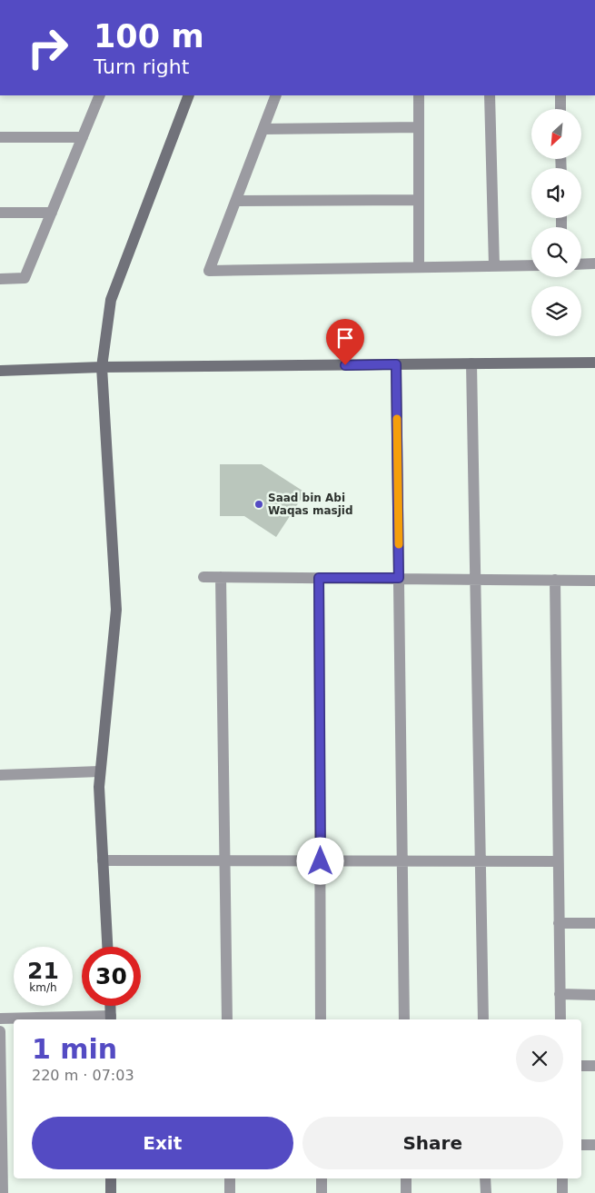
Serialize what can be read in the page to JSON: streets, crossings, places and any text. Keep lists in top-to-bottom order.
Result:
{
  "places": ["Saad bin Abi Waqas masjid"],
  "north": "bottom left",
  "page": {
    "turn": ["100 m", "Turn right"],
    "speed": "21 km/h",
    "limit": "30",
    "heading": ["1 min", "220 m · 07:03"],
    "buttons": ["Exit", "Share"]
  }
}
